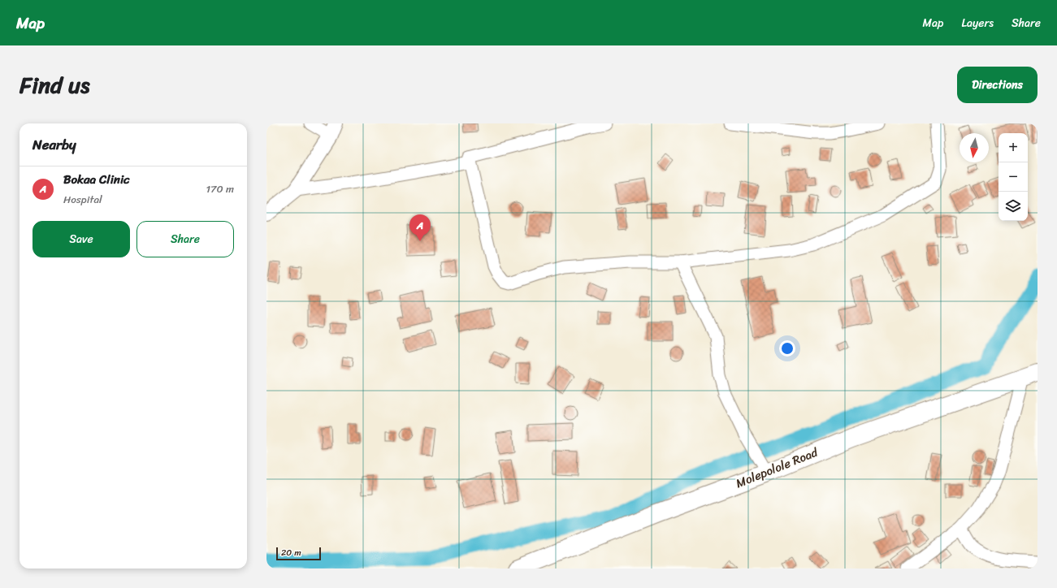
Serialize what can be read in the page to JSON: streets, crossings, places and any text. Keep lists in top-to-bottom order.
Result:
{
  "streets": {
    "main road": ["Molepolole Road"]
  },
  "scale_bar": "20 m",
  "north": "bottom",
  "page": {
    "header": "Map",
    "nav": ["Map", "Layers", "Share"],
    "title": "Find us",
    "buttons": [
      "Directions",
      ["Save", "Share"]
    ],
    "heading": "Nearby",
    "map_buttons": ["+", "−"],
    "list": [
      {
        "mark": "A",
        "name": "Bokaa Clinic",
        "note": "Hospital",
        "value": "170 m"
      }
    ],
    "pins": "A",
    "scale": "20 m"
  }
}
